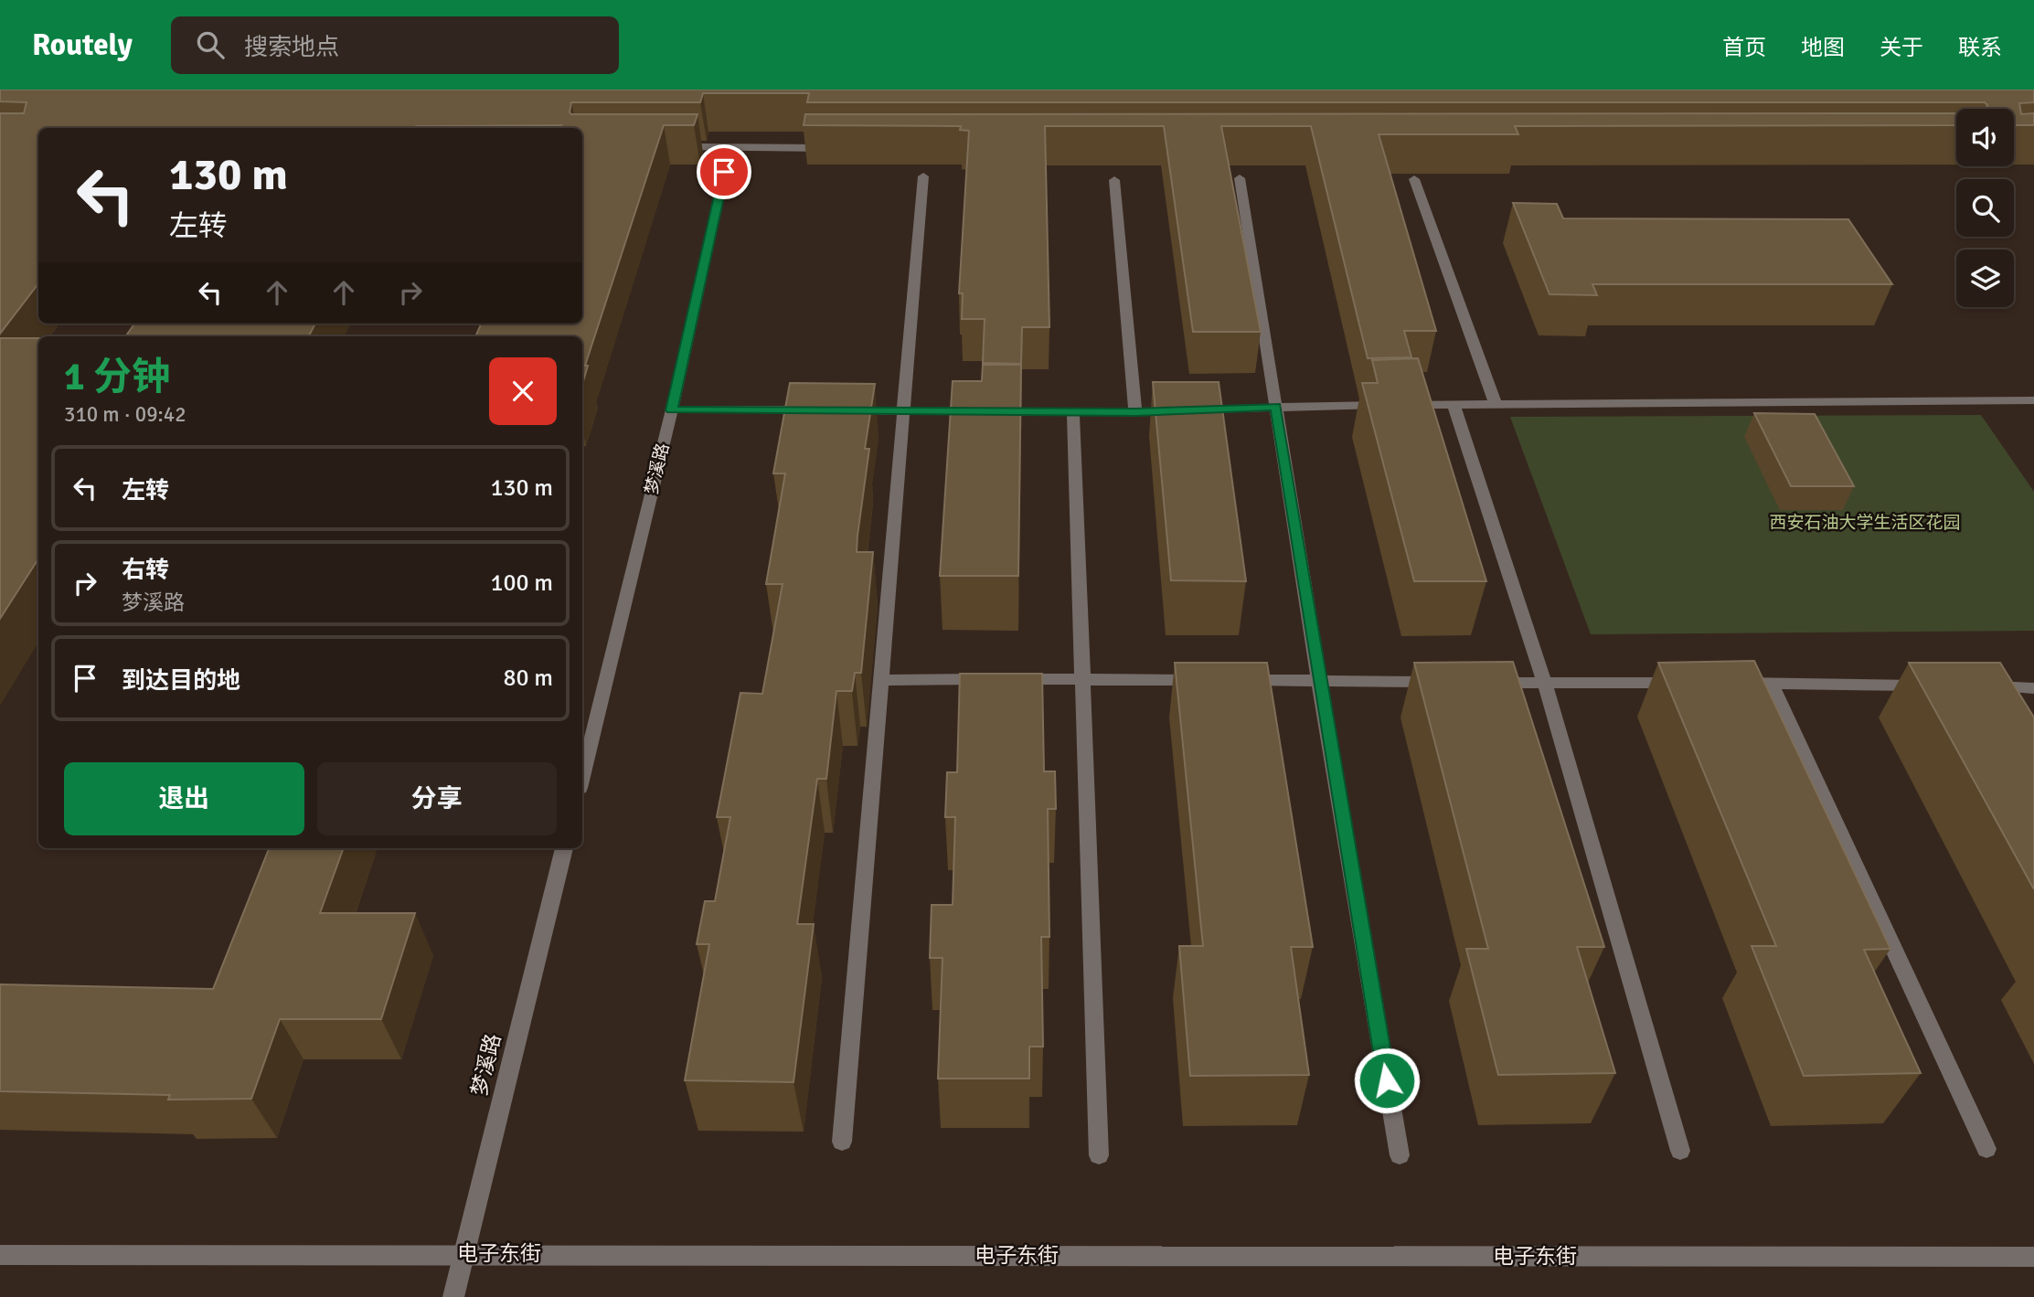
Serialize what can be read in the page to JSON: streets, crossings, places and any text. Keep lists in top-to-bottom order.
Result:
{
  "streets": {
    "street": ["梦溪路", "电子东街"]
  },
  "crossings": [
    ["梦溪路", "电子东街"]
  ],
  "parks": ["西安石油大学生活区花园"],
  "page": {
    "header": "Routely",
    "search": "搜索地点",
    "nav": [
      "首页",
      "地图",
      "关于",
      "联系"
    ],
    "turn": ["130 m", "左转"],
    "heading": ["1 分钟", "310 m · 09:42"],
    "list": [
      {
        "name": "左转",
        "value": "130 m"
      },
      {
        "name": "右转",
        "note": "梦溪路",
        "value": "100 m"
      },
      {
        "name": "到达目的地",
        "value": "80 m"
      }
    ],
    "buttons": ["退出", "分享"]
  }
}
